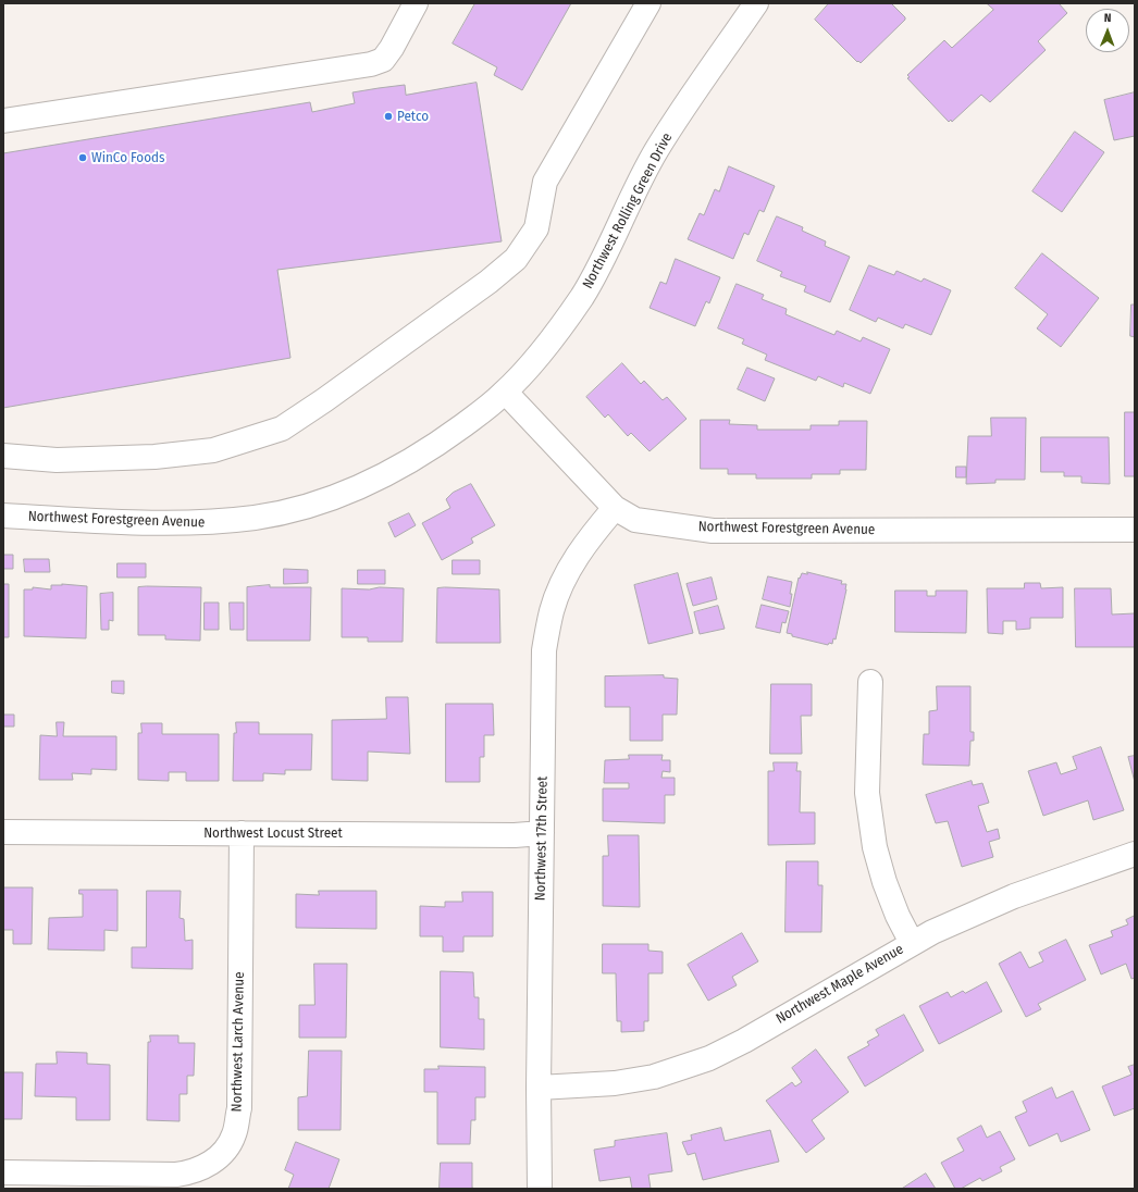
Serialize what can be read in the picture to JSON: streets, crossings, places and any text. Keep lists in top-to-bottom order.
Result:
{
  "streets": {
    "street": [
      "Northwest Rolling Green Drive",
      "Northwest Forestgreen Avenue",
      "Northwest Locust Street",
      "Northwest 17th Street",
      "Northwest Maple Avenue",
      "Northwest Larch Avenue"
    ]
  },
  "crossings": [
    ["Northwest Rolling Green Drive", "Northwest Forestgreen Avenue"],
    ["Northwest Forestgreen Avenue", "Northwest 17th Street"],
    ["Northwest Locust Street", "Northwest 17th Street"],
    ["Northwest Locust Street", "Northwest Larch Avenue"],
    ["Northwest 17th Street", "Northwest Maple Avenue"]
  ],
  "places": ["Petco", "WinCo Foods"],
  "north": "top"
}
